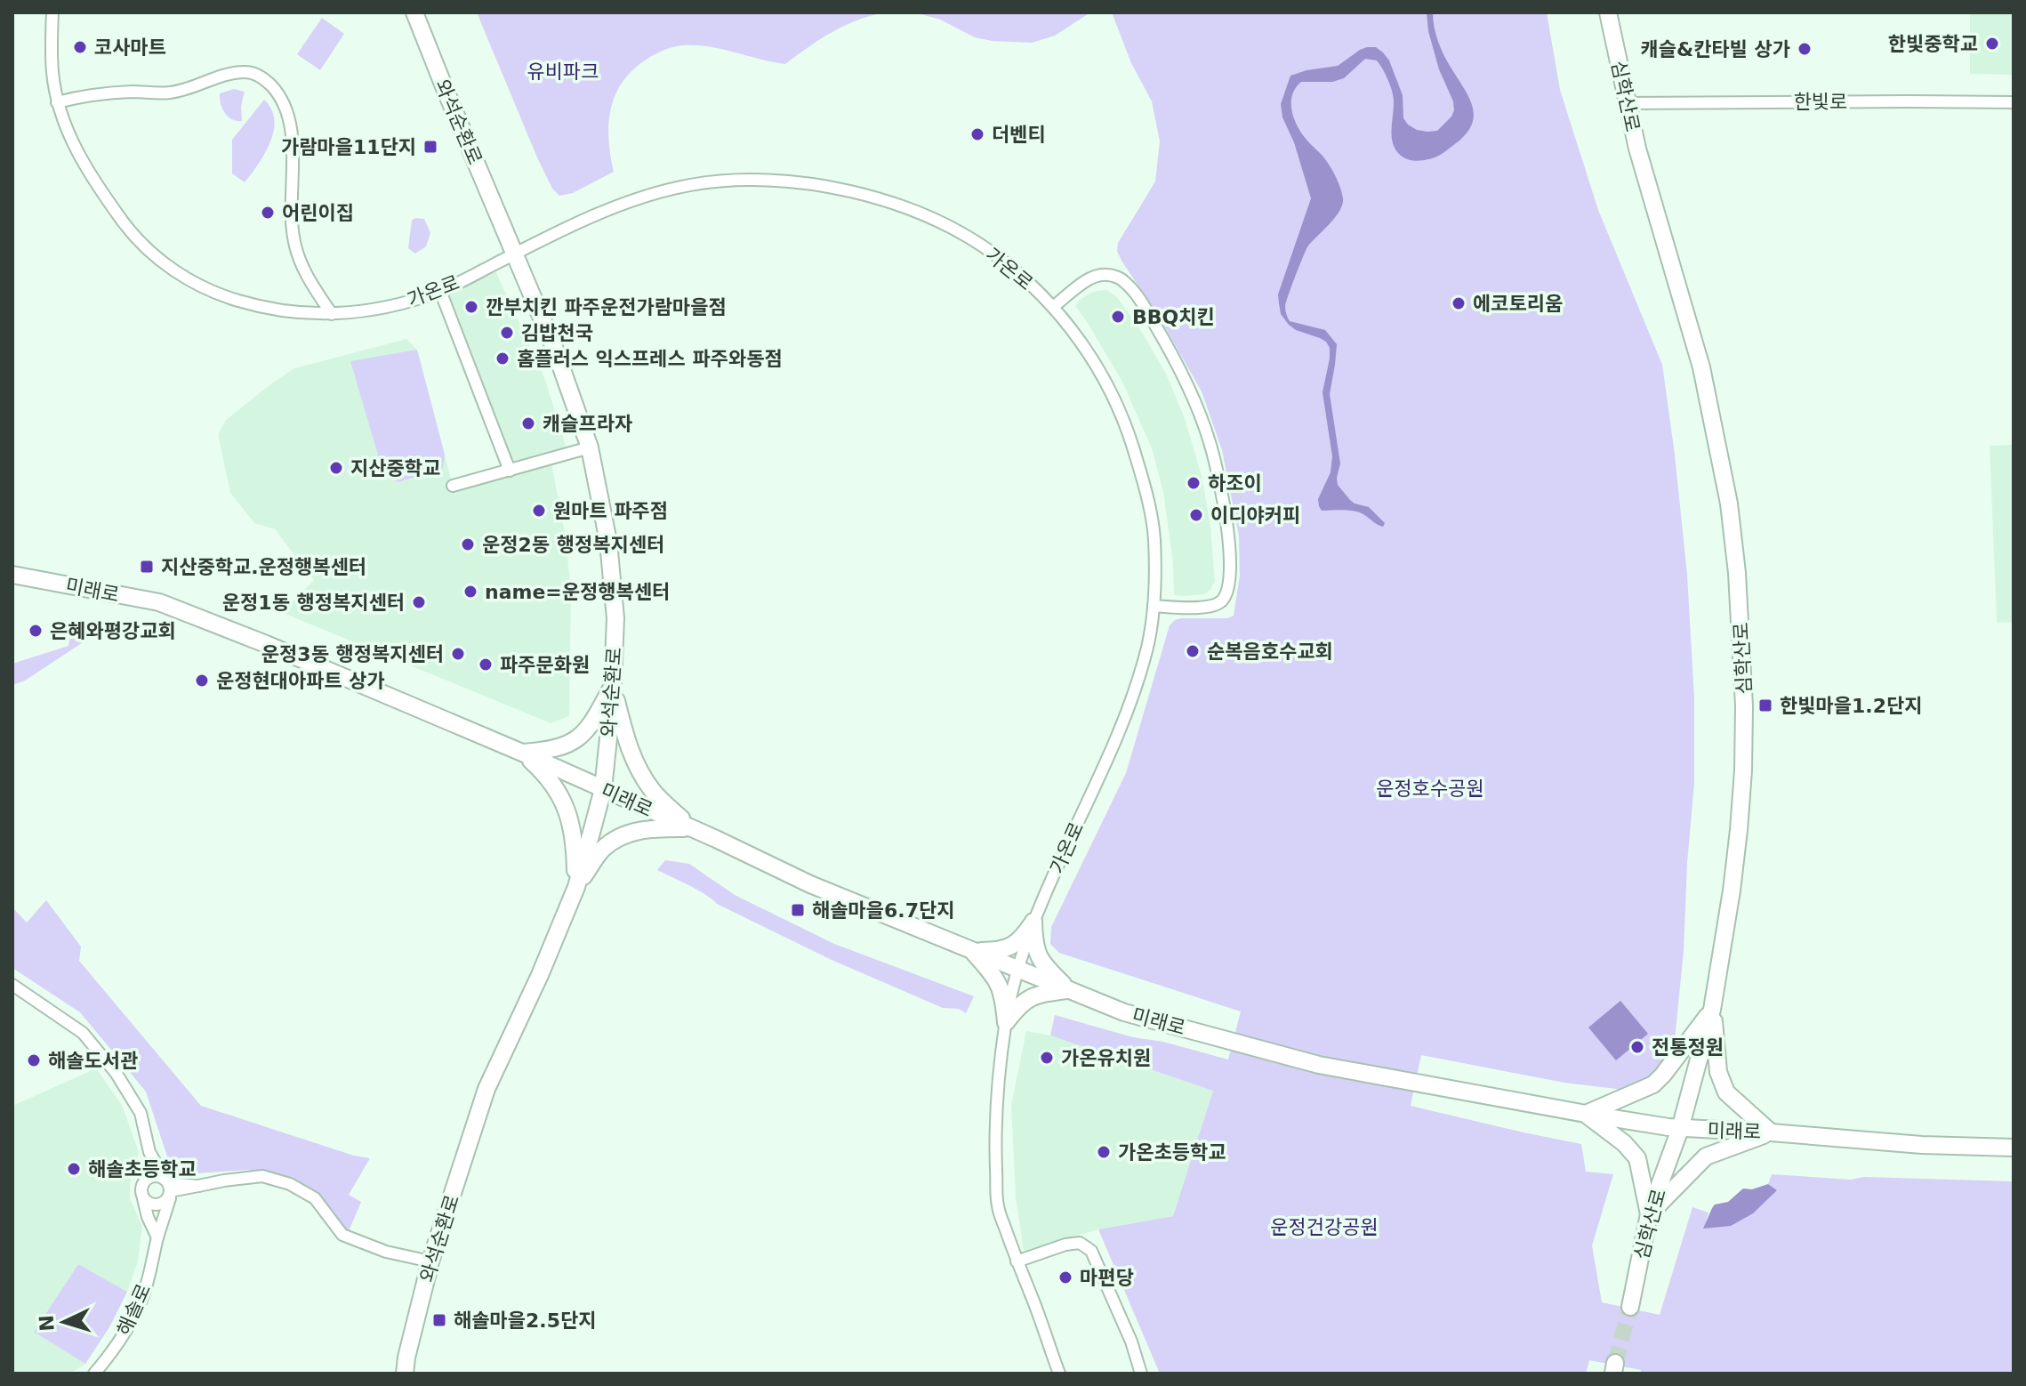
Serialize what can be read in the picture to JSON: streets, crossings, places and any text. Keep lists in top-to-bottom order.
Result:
{
  "streets": {
    "street": [
      "심학산로",
      "한빛로",
      "와석순환로",
      "가온로",
      "미래로",
      "해솔로"
    ]
  },
  "crossings": [
    ["심학산로", "한빛로"],
    ["심학산로", "미래로"],
    ["와석순환로", "가온로"],
    ["와석순환로", "미래로"],
    ["가온로", "미래로"]
  ],
  "parks": ["유비파크", "운정호수공원", "운정건강공원"],
  "places": {
    "other": [
      "한빛중학교",
      "코사마트",
      "캐슬&칸타빌 상가",
      "더벤티",
      "어린이집",
      "에코토리움",
      "깐부치킨 파주운전가람마을점",
      "BBQ치킨",
      "김밥천국",
      "홈플러스 익스프레스 파주와동점",
      "캐슬프라자",
      "지산중학교",
      "하조이",
      "원마트 파주점",
      "이디야커피",
      "운정2동 행정복지센터",
      "name=운정행복센터",
      "운정1동 행정복지센터",
      "은혜와평강교회",
      "순복음호수교회",
      "운정3동 행정복지센터",
      "파주문화원",
      "운정현대아파트 상가",
      "전통정원",
      "가온유치원",
      "해솔도서관",
      "가온초등학교",
      "해솔초등학교",
      "마편당"
    ],
    "transit": [
      "가람마을11단지",
      "지산중학교.운정행복센터",
      "한빛마을1.2단지",
      "해솔마을6.7단지",
      "해솔마을2.5단지"
    ]
  },
  "north": "left"
}
